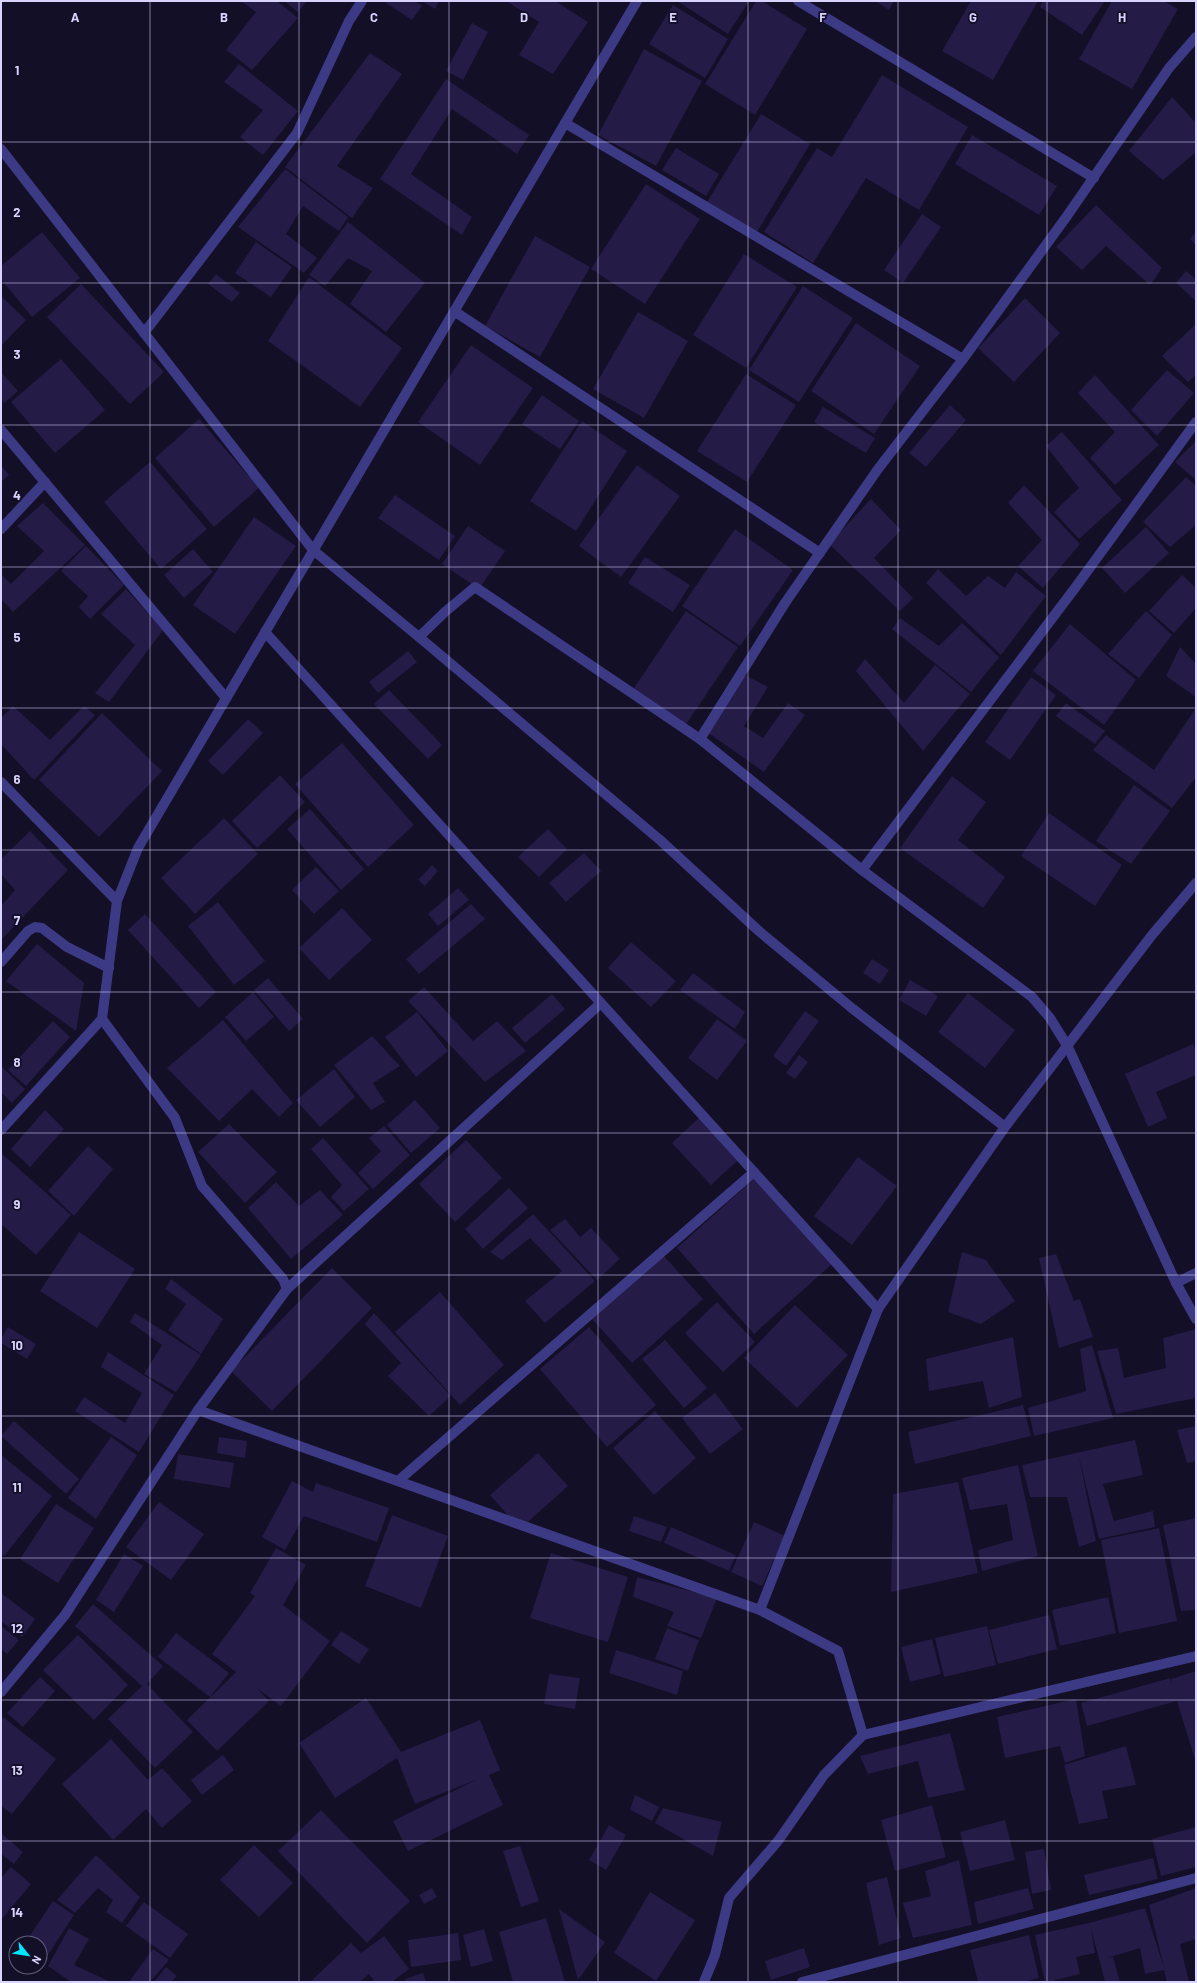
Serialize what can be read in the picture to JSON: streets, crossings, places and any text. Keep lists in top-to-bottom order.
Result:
{
  "north": "bottom right",
  "grid": {
    "columns": [
      "A",
      "B",
      "C",
      "D",
      "E",
      "F",
      "G",
      "H"
    ],
    "rows": [
      "1",
      "2",
      "3",
      "4",
      "5",
      "6",
      "7",
      "8",
      "9",
      "10",
      "11",
      "12",
      "13",
      "14"
    ]
  }
}
